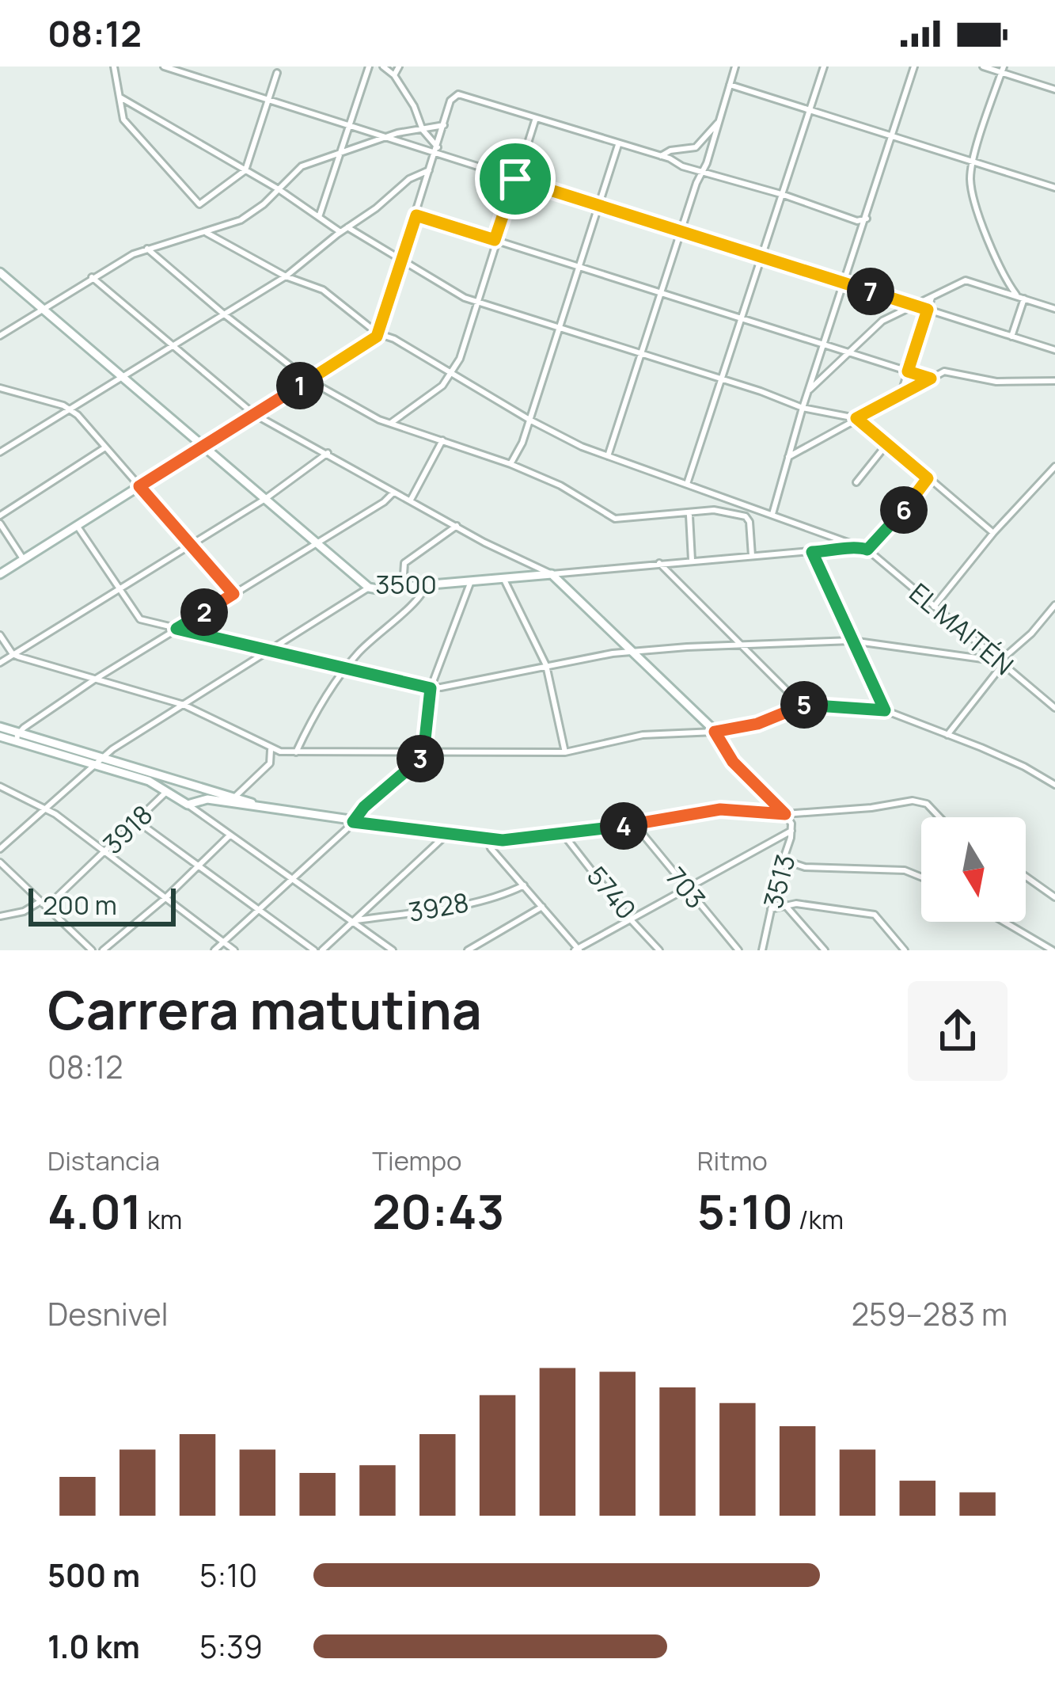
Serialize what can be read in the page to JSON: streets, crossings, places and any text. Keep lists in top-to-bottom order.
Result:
{
  "streets": {
    "street": [
      "3500",
      "EL MAITÉN",
      "3918",
      "3513",
      "703",
      "5740",
      "3928"
    ]
  },
  "crossings": [
    ["3500", "EL MAITÉN"]
  ],
  "scale_bar": "200 m",
  "north": "bottom",
  "page": {
    "status": "08:12",
    "pins": [
      "7",
      "1",
      "6",
      "2",
      "5",
      "3",
      "4"
    ],
    "scale": "200 m",
    "heading": ["Carrera matutina", "08:12"],
    "stats": [
      ["Distancia", "4.01 km"],
      ["Tiempo", "20:43"],
      ["Ritmo", "5:10 /km"]
    ],
    "chart": ["Desnivel", "259–283 m"],
    "list": [
      {
        "name": "500 m",
        "note": "5:10"
      },
      {
        "name": "1.0 km",
        "note": "5:39"
      }
    ]
  }
}
